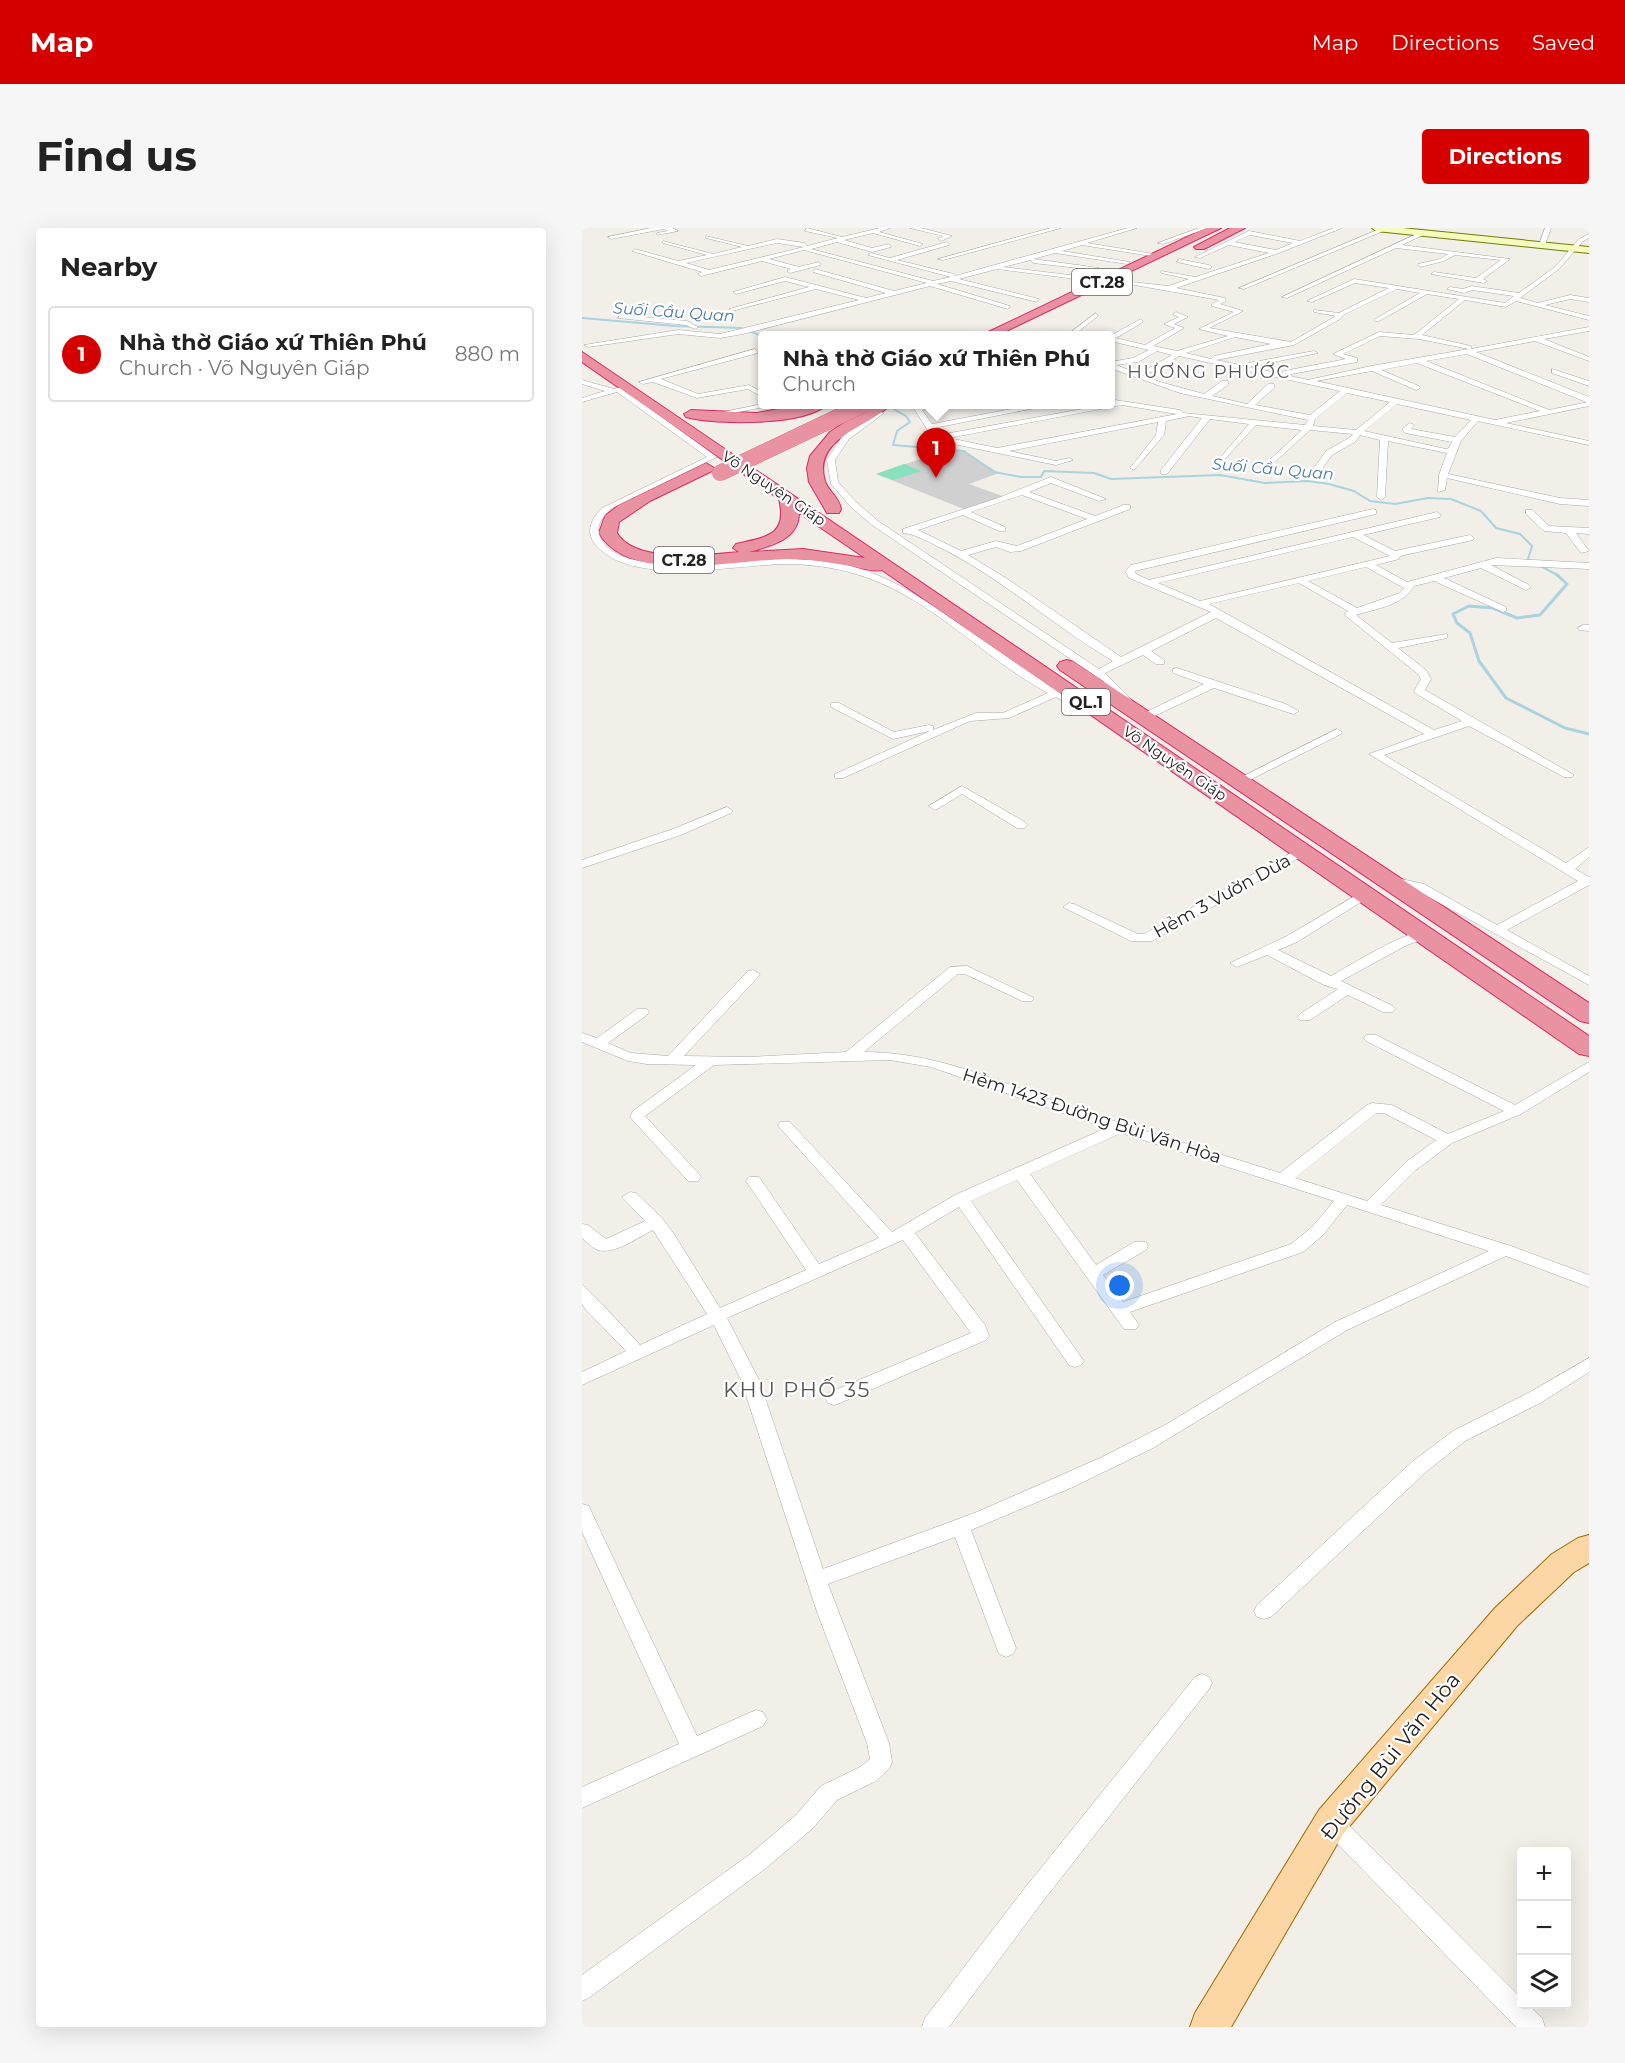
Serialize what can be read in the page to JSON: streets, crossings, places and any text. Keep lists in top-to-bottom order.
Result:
{
  "streets": {
    "highway": ["CT.28", "Võ Nguyên Giáp", "QL.1"],
    "main road": ["Đường Bùi Văn Hòa"],
    "street": ["Hẻm 3 Vườn Dừa", "Hẻm 1423 Đường Bùi Văn Hòa"]
  },
  "crossings": [
    ["CT.28", "Võ Nguyên Giáp"],
    ["Võ Nguyên Giáp", "Hẻm 3 Vườn Dừa"]
  ],
  "districts": ["HƯƠNG PHƯỚC", "KHU PHỐ 35"],
  "water": ["Suối Cầu Quan"],
  "page": {
    "header": "Map",
    "nav": ["Map", "Directions", "Saved"],
    "buttons": "Directions",
    "title": "Find us",
    "heading": "Nearby",
    "list": [
      {
        "mark": "1",
        "name": "Nhà thờ Giáo xứ Thiên Phú",
        "note": "Church · Võ Nguyên Giáp",
        "value": "880 m"
      }
    ],
    "popup": ["Nhà thờ Giáo xứ Thiên Phú", "Church"],
    "pins": "1",
    "map_buttons": ["+", "−"]
  }
}
